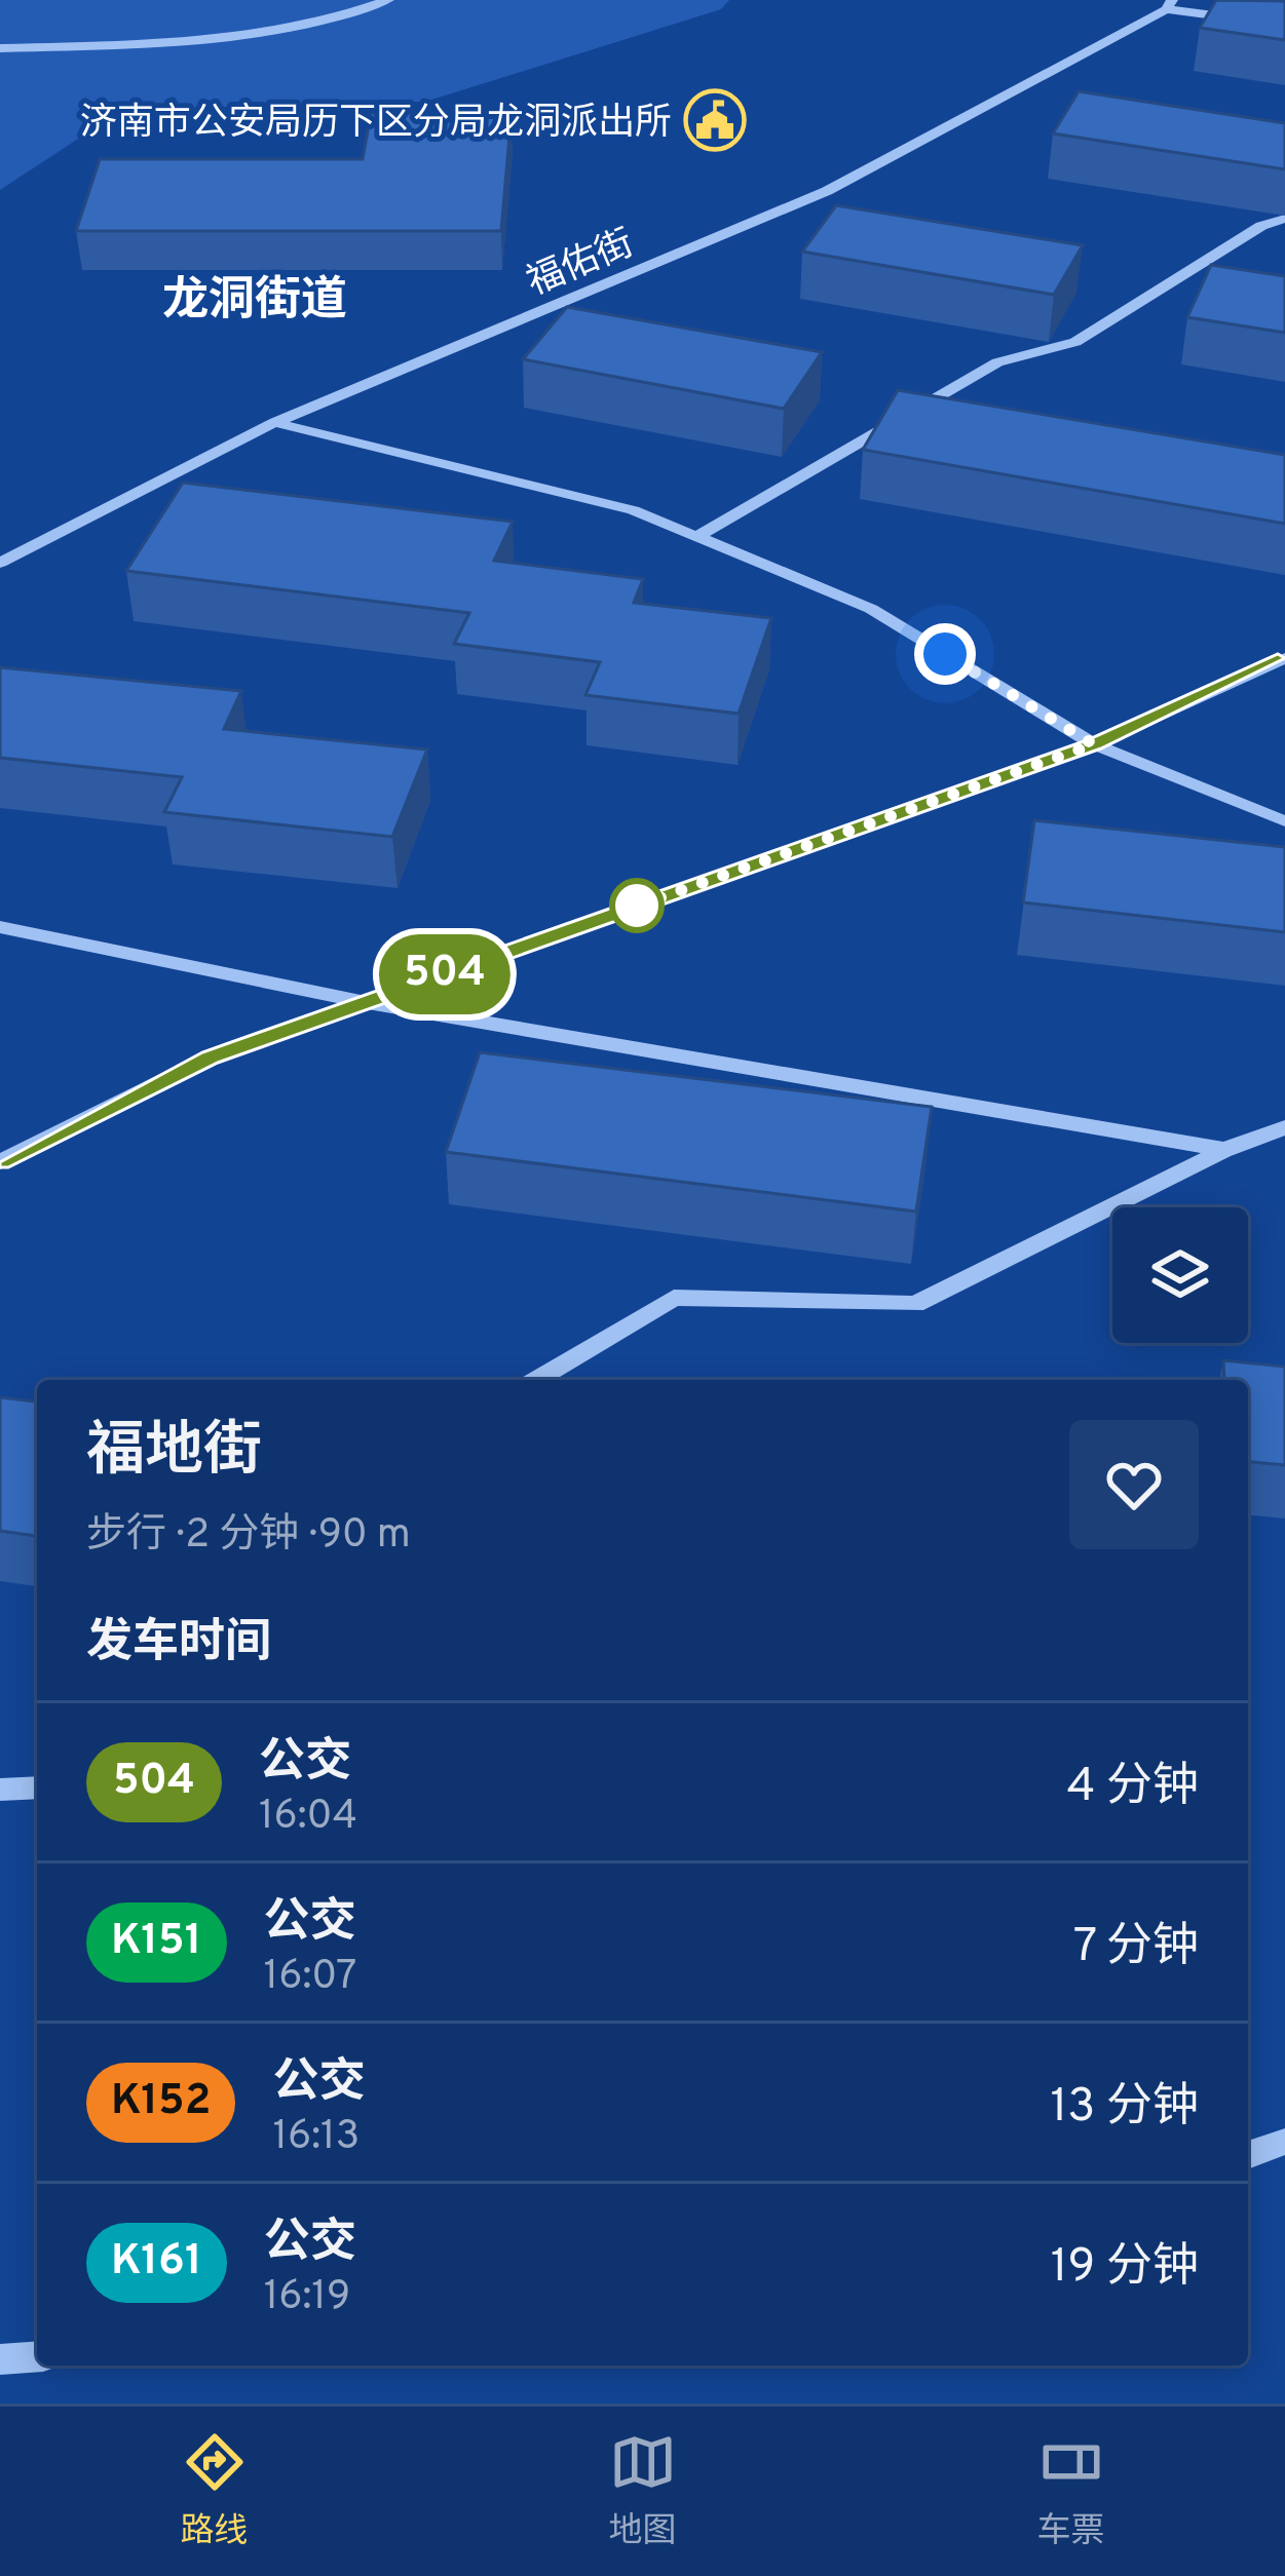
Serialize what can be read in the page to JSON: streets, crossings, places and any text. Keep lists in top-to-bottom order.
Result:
{
  "streets": {
    "street": ["福佑街"]
  },
  "districts": ["龙洞街道"],
  "places": {
    "public building": ["济南市公安局历下区分局龙洞派出所"]
  },
  "lines": ["bus line 504"],
  "page": {
    "on_map": "504",
    "heading": [
      ["福地街", "步行 · 2 分钟 · 90 m"],
      "发车时间"
    ],
    "list": [
      {
        "mark": "504",
        "name": "公交",
        "note": "16:04",
        "value": "4 分钟"
      },
      {
        "mark": "K151",
        "name": "公交",
        "note": "16:07",
        "value": "7 分钟"
      },
      {
        "mark": "K152",
        "name": "公交",
        "note": "16:13",
        "value": "13 分钟"
      },
      {
        "mark": "K161",
        "name": "公交",
        "note": "16:19",
        "value": "19 分钟"
      }
    ],
    "tabs": ["路线", "地图", "车票"]
  }
}
